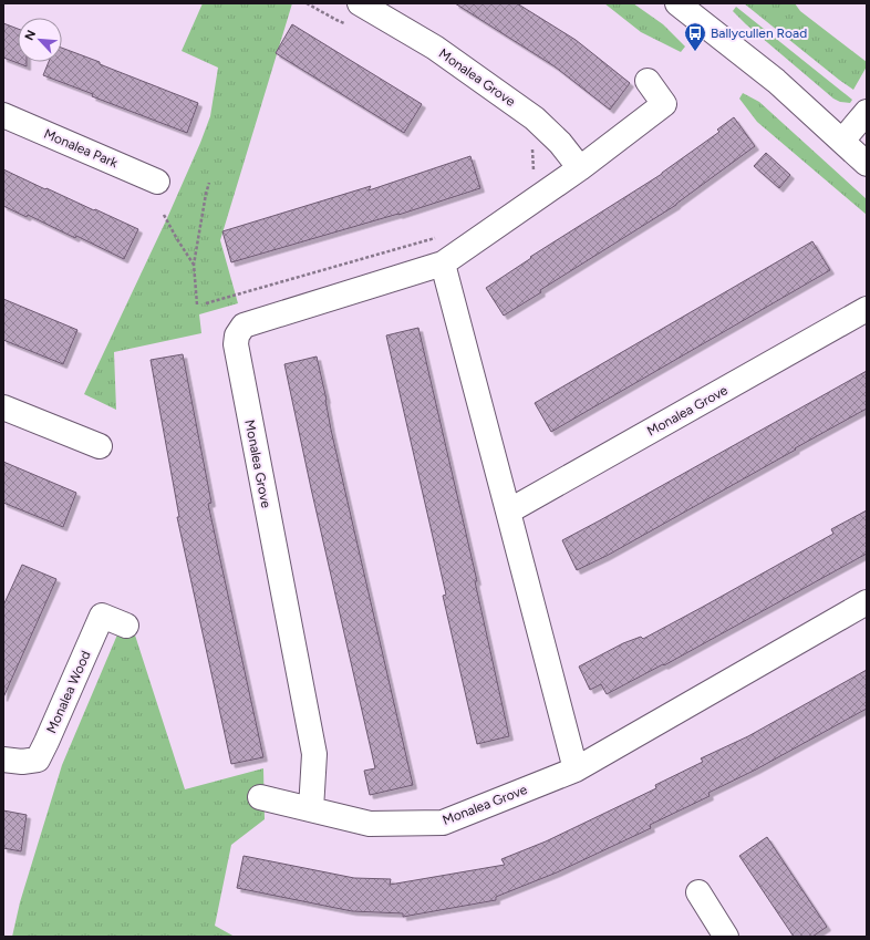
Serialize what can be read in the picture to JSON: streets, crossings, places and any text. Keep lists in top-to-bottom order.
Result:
{
  "streets": {
    "street": ["Monalea Grove", "Monalea Park", "Monalea Wood"]
  },
  "places": {
    "bus stop": ["Ballycullen Road"]
  },
  "north": "top left"
}
